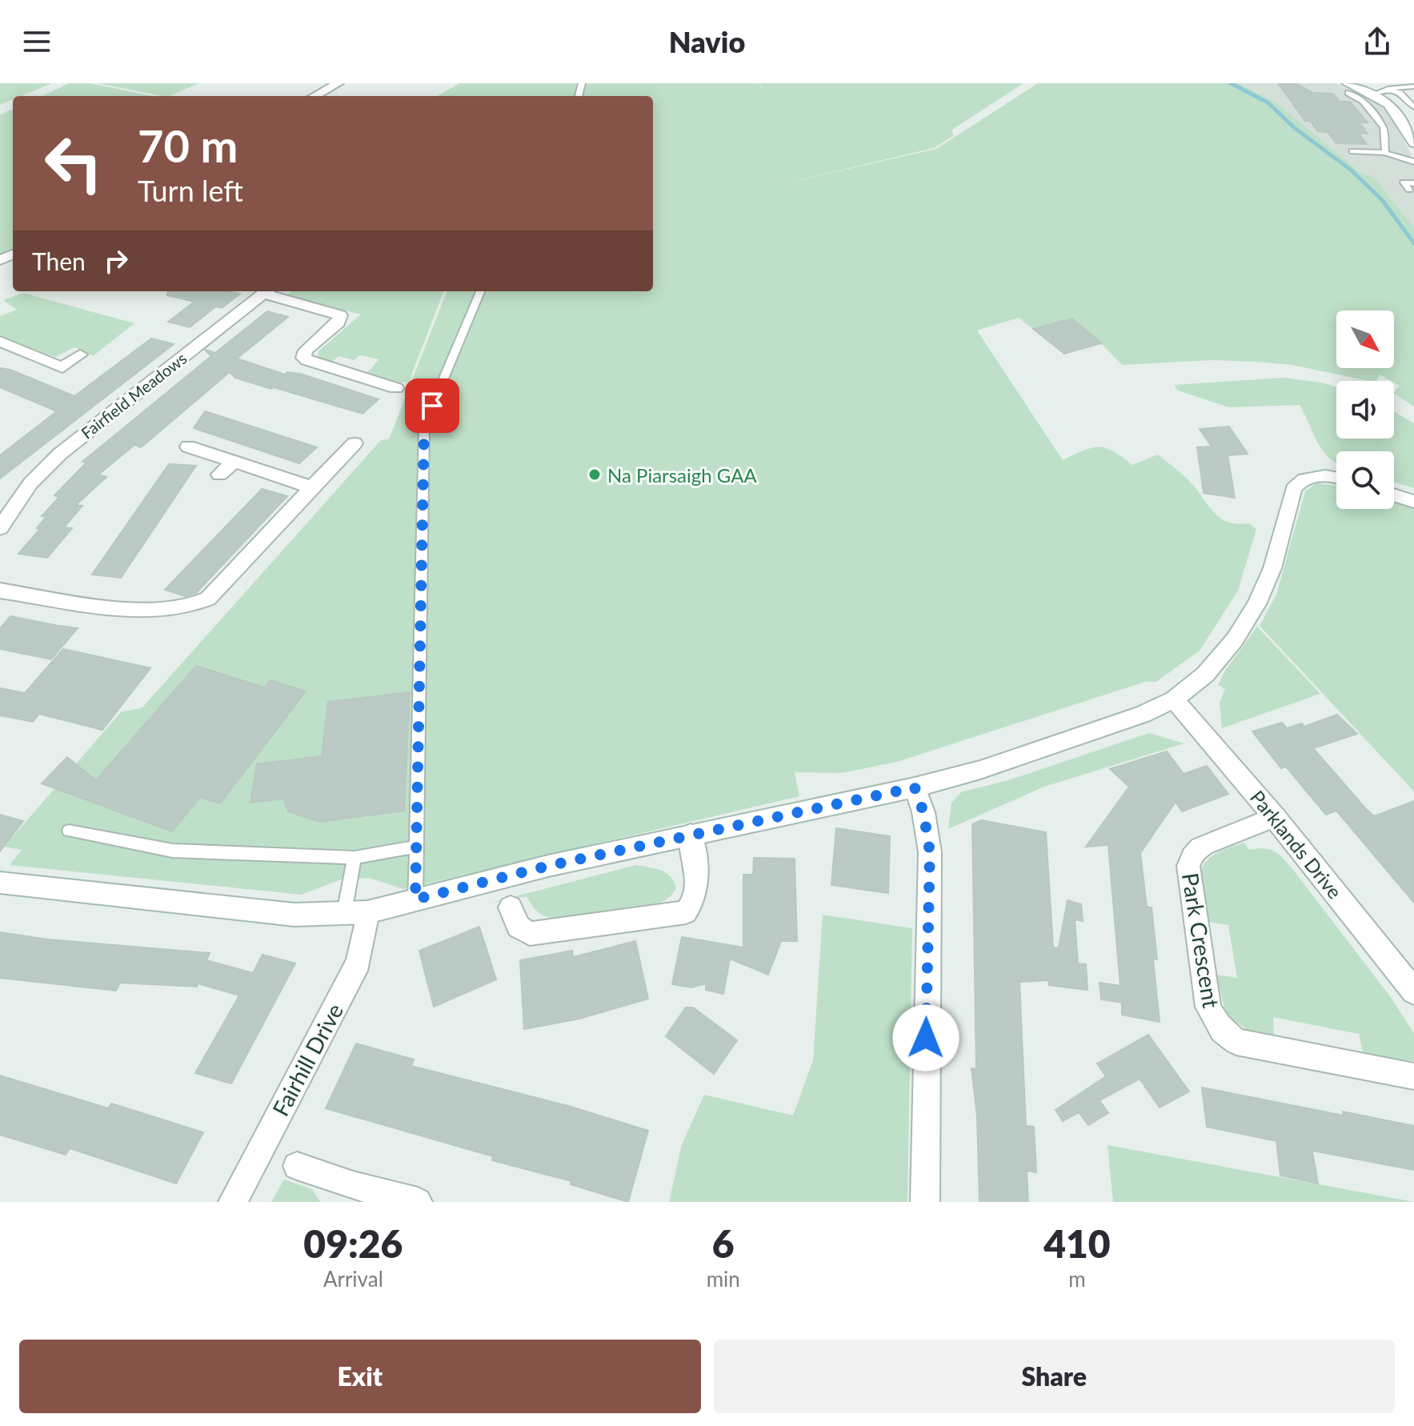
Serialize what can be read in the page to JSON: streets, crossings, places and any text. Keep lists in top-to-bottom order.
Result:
{
  "streets": {
    "street": [
      "Fairfield Meadows",
      "Parklands Drive",
      "Park Crescent",
      "Fairhill Drive"
    ]
  },
  "crossings": [
    ["Parklands Drive", "Park Crescent"]
  ],
  "places": ["Na Piarsaigh GAA"],
  "north": "bottom right",
  "page": {
    "header": "Navio",
    "turn": ["70 m", "Turn left"],
    "then": "Then",
    "eta": [
      "09:26",
      "Arrival",
      "6",
      "min",
      "410",
      "m"
    ],
    "buttons": ["Exit", "Share"]
  }
}
